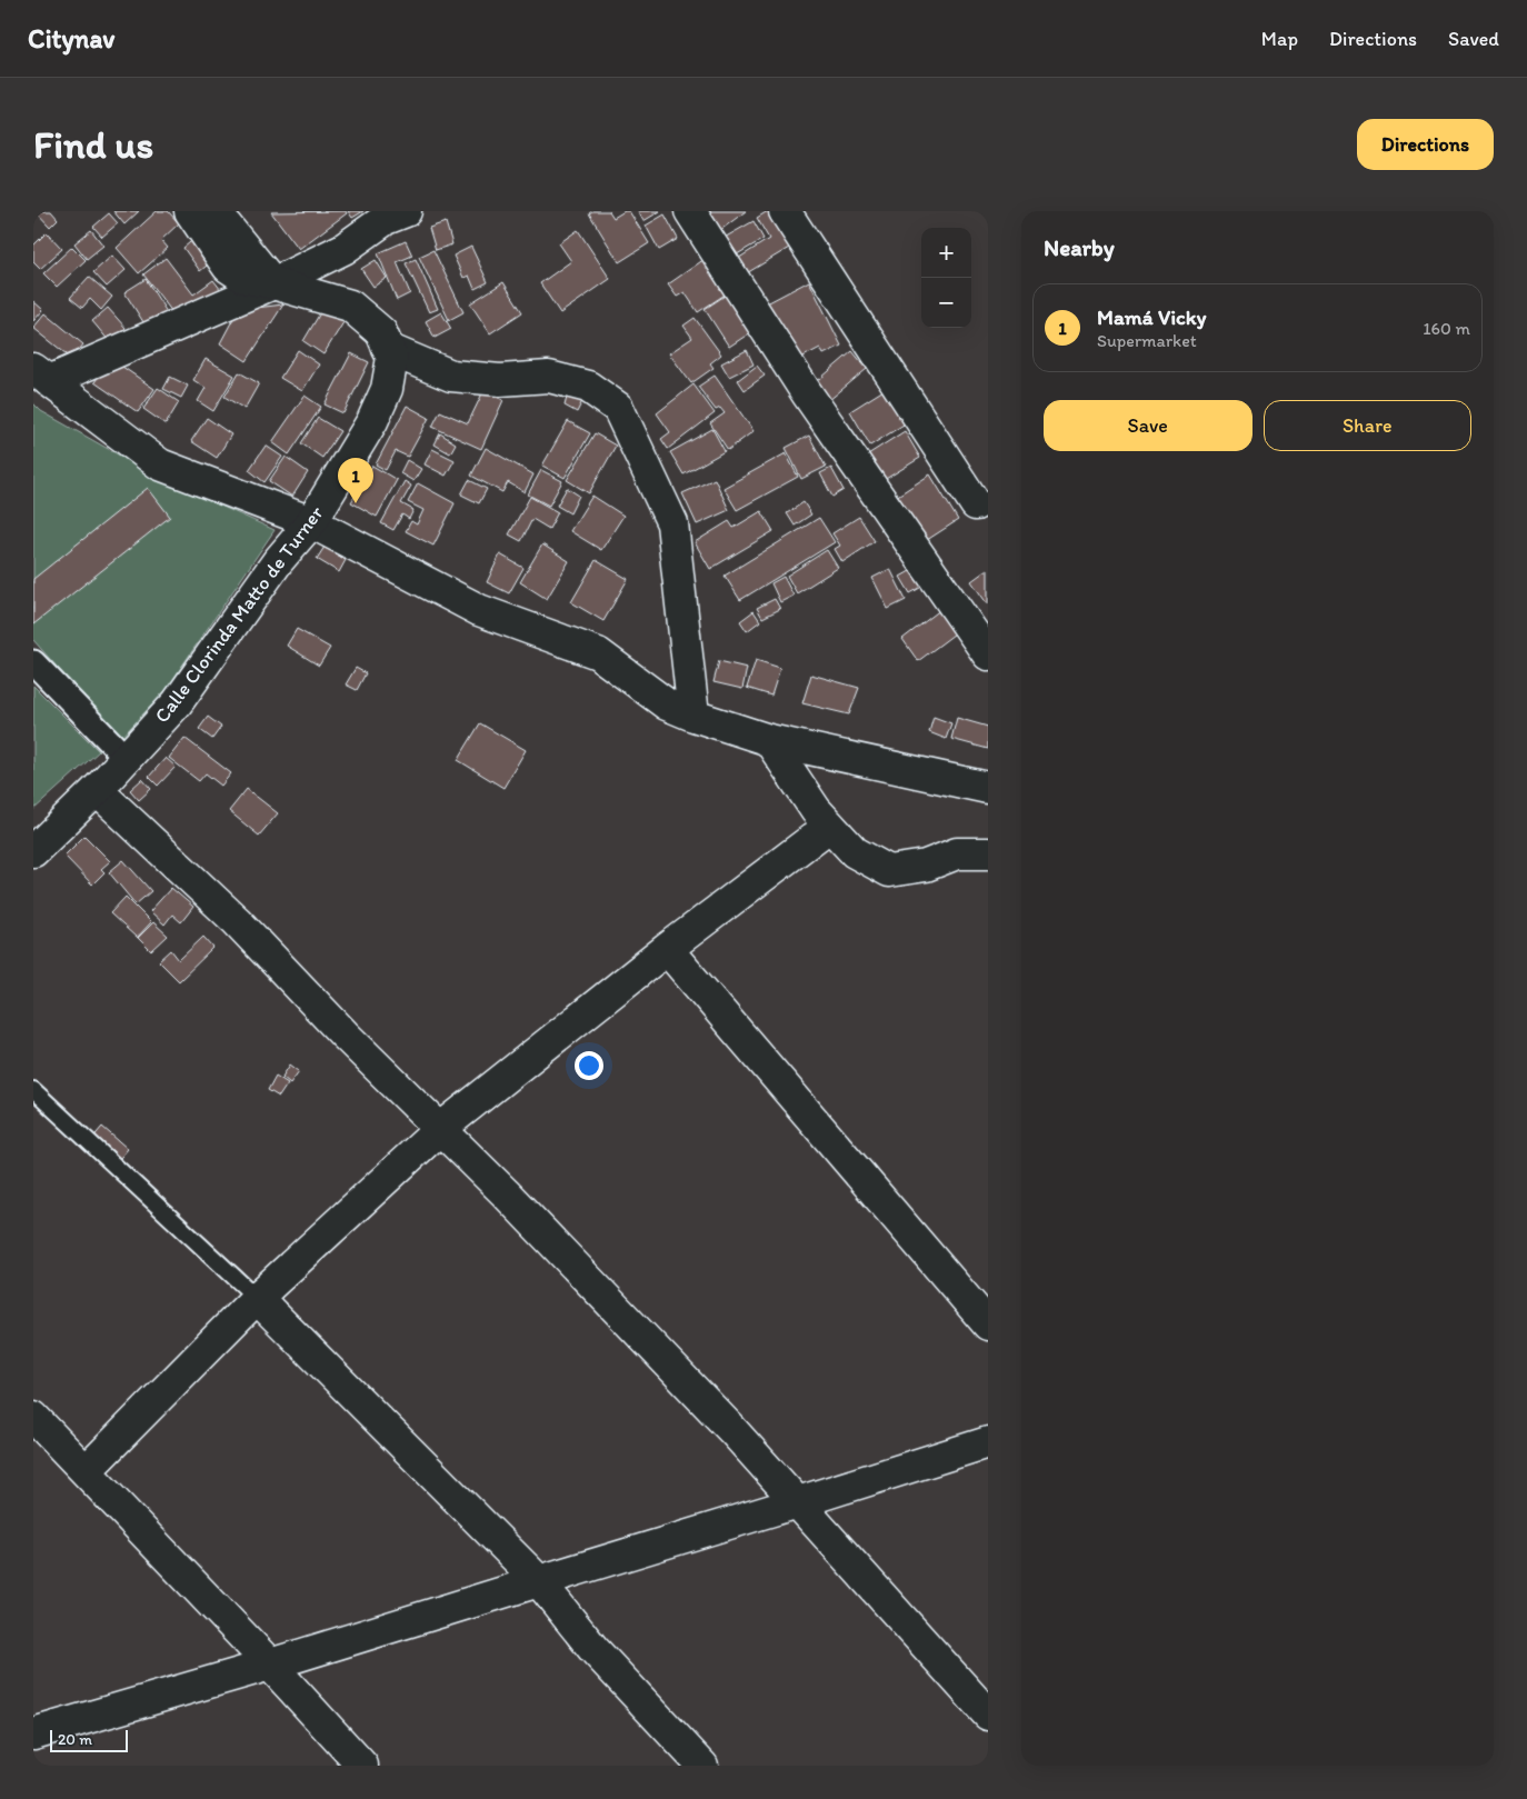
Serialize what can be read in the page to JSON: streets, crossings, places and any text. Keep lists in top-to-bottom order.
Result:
{
  "streets": {
    "street": ["Calle Clorinda Matto de Turner"]
  },
  "scale_bar": "20 m",
  "page": {
    "header": "Citynav",
    "nav": ["Map", "Directions", "Saved"],
    "buttons": [
      "Directions",
      ["Save", "Share"]
    ],
    "title": "Find us",
    "heading": "Nearby",
    "map_buttons": ["+", "−"],
    "list": [
      {
        "mark": "1",
        "name": "Mamá Vicky",
        "note": "Supermarket",
        "value": "160 m"
      }
    ],
    "pins": "1",
    "scale": "20 m"
  }
}
